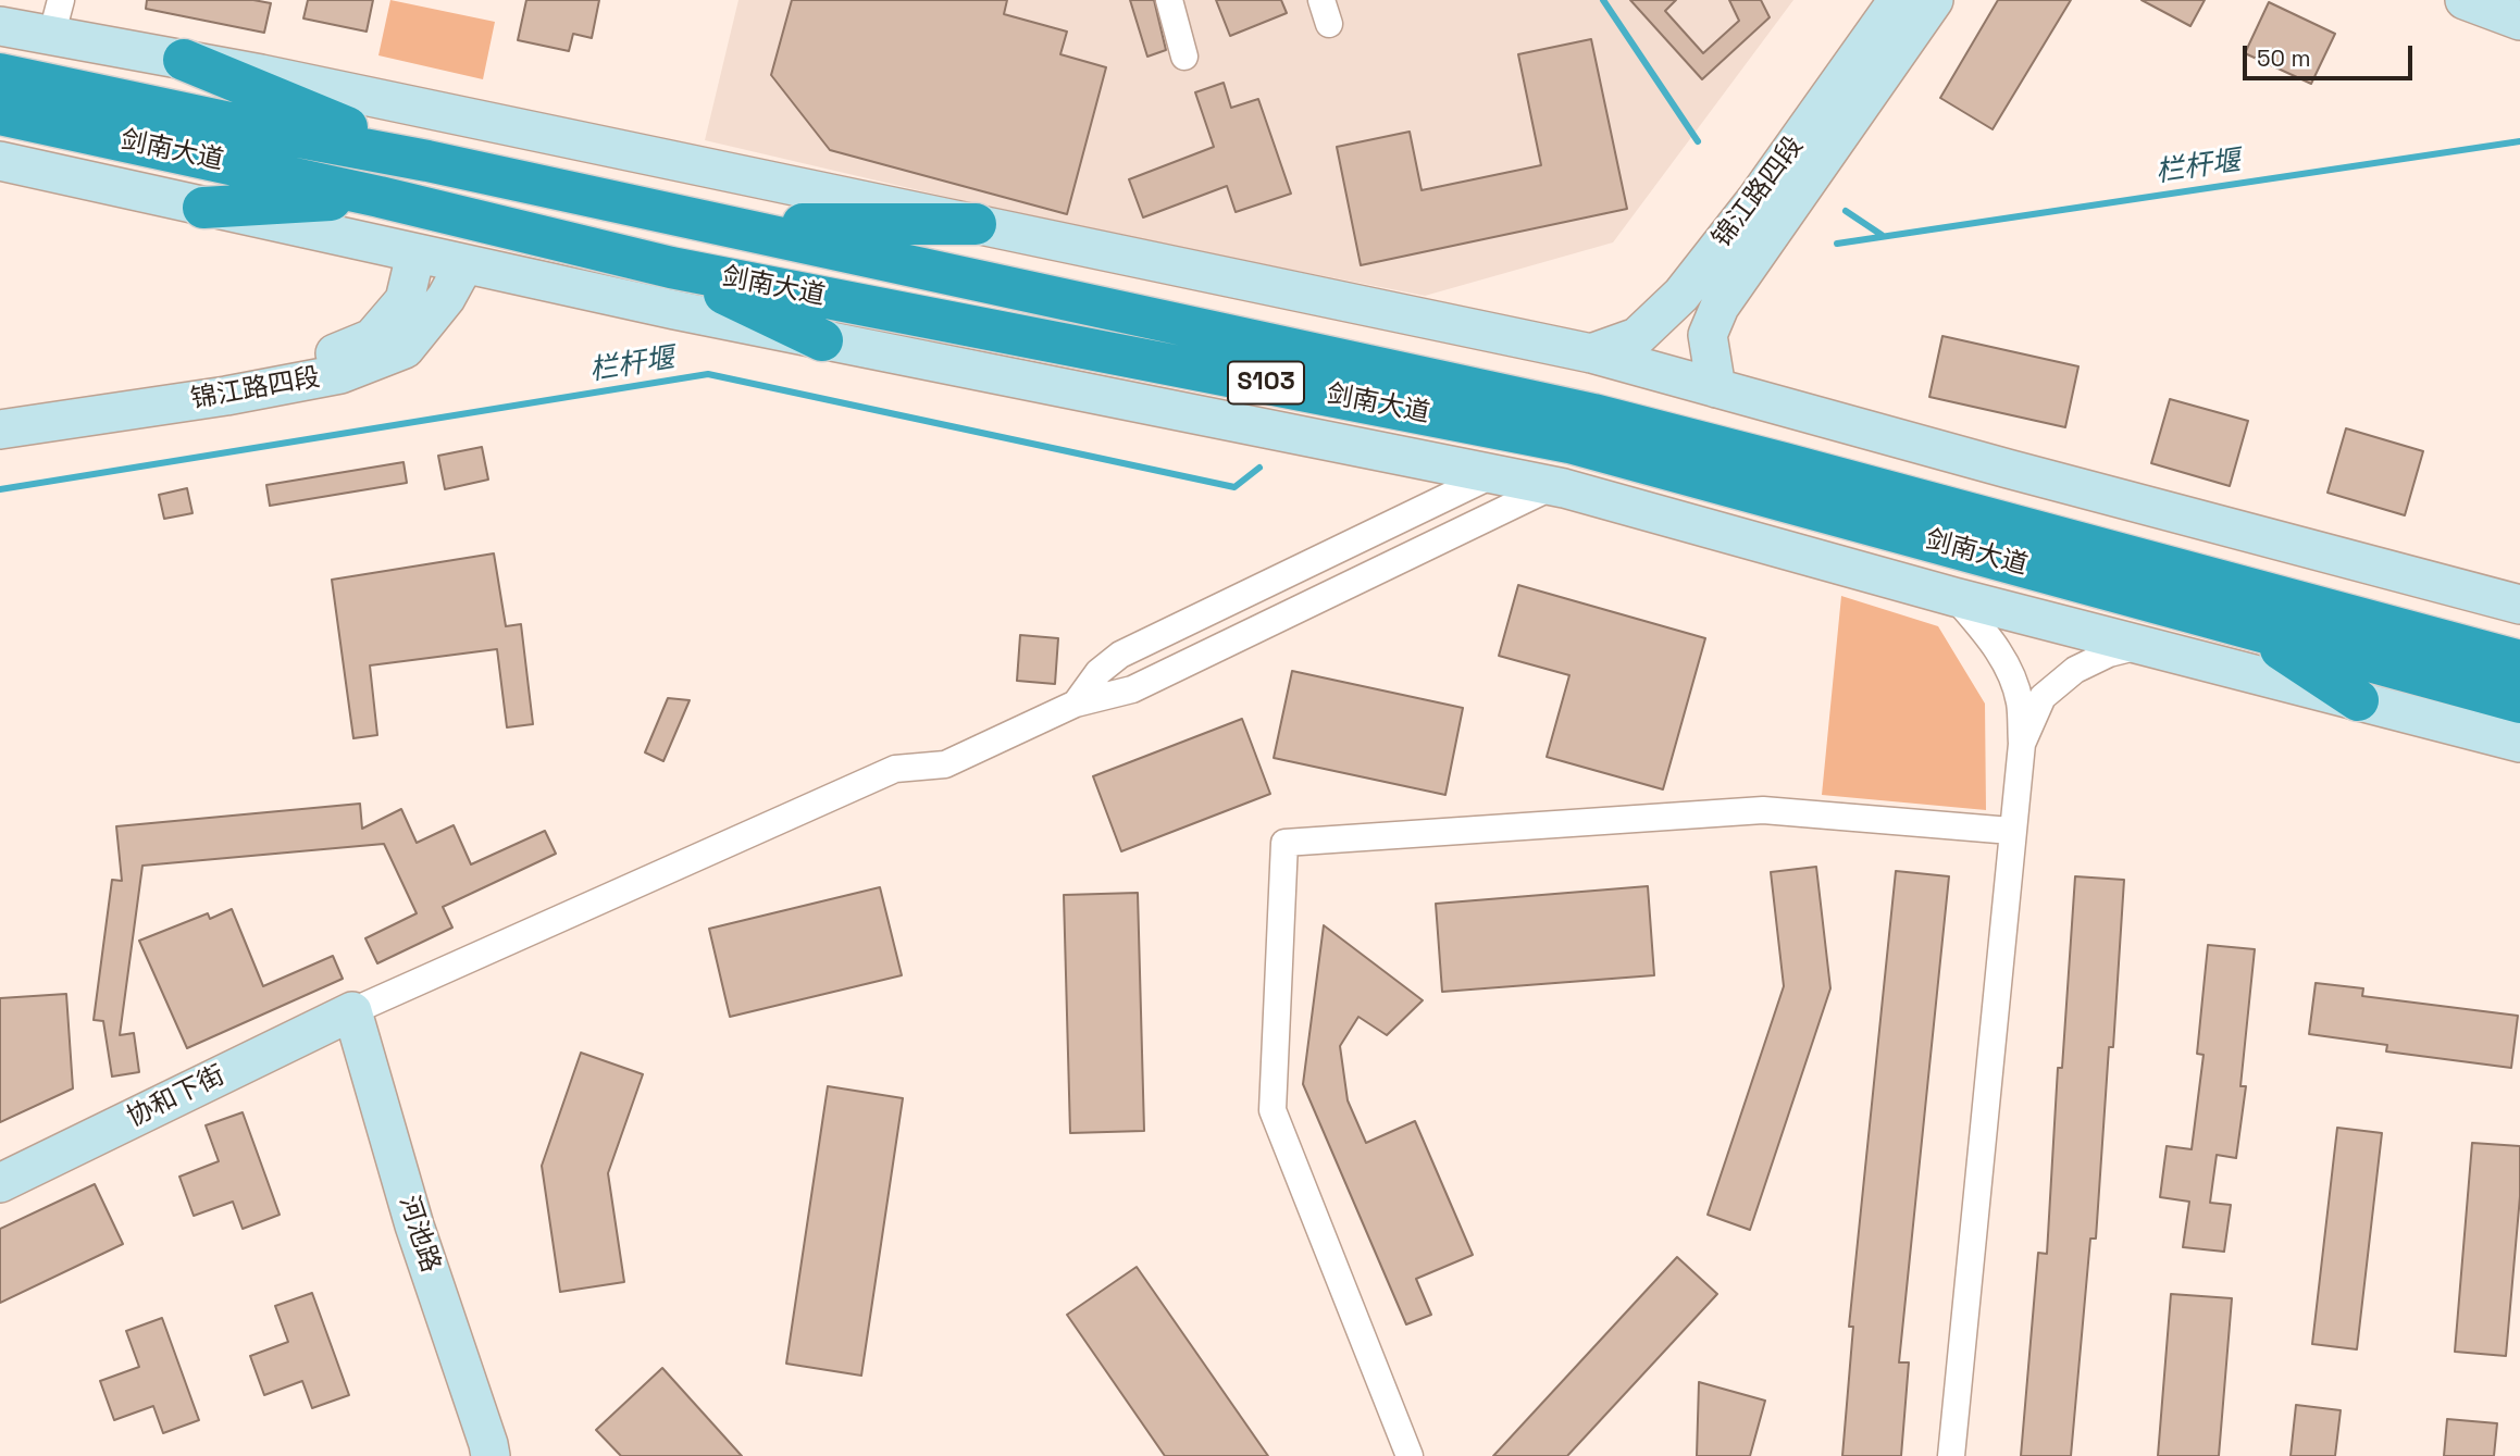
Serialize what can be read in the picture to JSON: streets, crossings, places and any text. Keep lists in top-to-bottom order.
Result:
{
  "streets": {
    "highway": ["剑南大道", "S103"],
    "main road": ["锦江路四段", "协和下街", "河池路"]
  },
  "crossings": [
    ["协和下街", "河池路"]
  ],
  "water": ["栏杆堰"],
  "scale_bar": "50 m"
}
